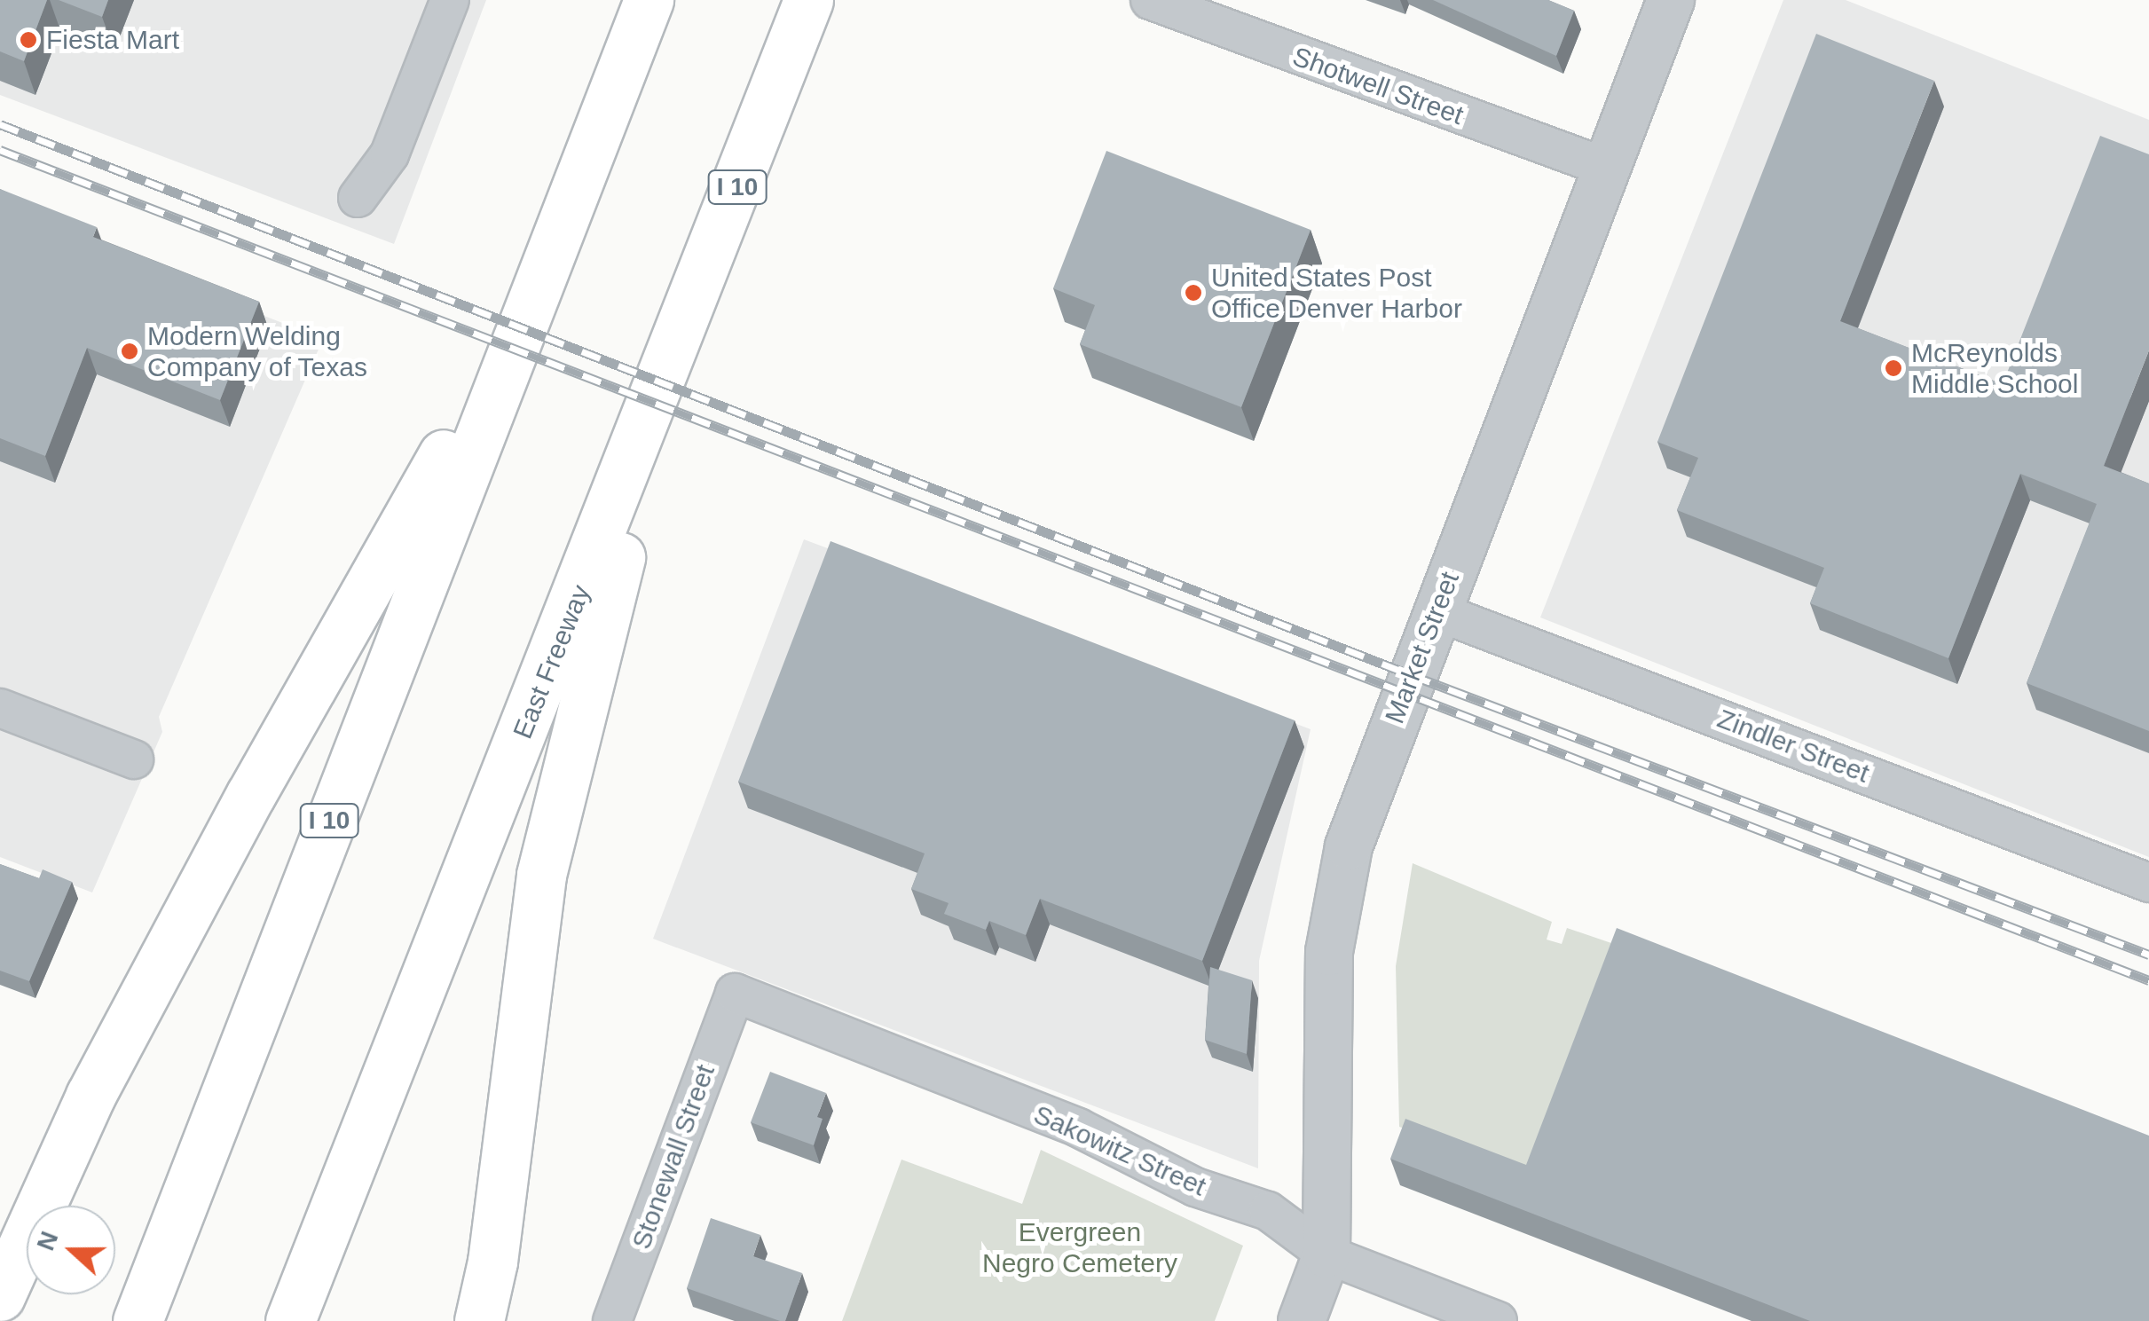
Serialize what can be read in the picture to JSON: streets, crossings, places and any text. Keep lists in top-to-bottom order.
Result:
{
  "streets": {
    "highway": ["I 10", "East Freeway"],
    "street": [
      "Shotwell Street",
      "Market Street",
      "Zindler Street",
      "Sakowitz Street",
      "Stonewall Street"
    ]
  },
  "crossings": [
    ["Shotwell Street", "Market Street"],
    ["Market Street", "Zindler Street"],
    ["Market Street", "Sakowitz Street"],
    ["Sakowitz Street", "Stonewall Street"]
  ],
  "parks": ["Evergreen Negro Cemetery"],
  "places": [
    "Fiesta Mart",
    "United States Post Office Denver Harbor",
    "Modern Welding Company of Texas",
    "McReynolds Middle School"
  ],
  "north": "left"
}
